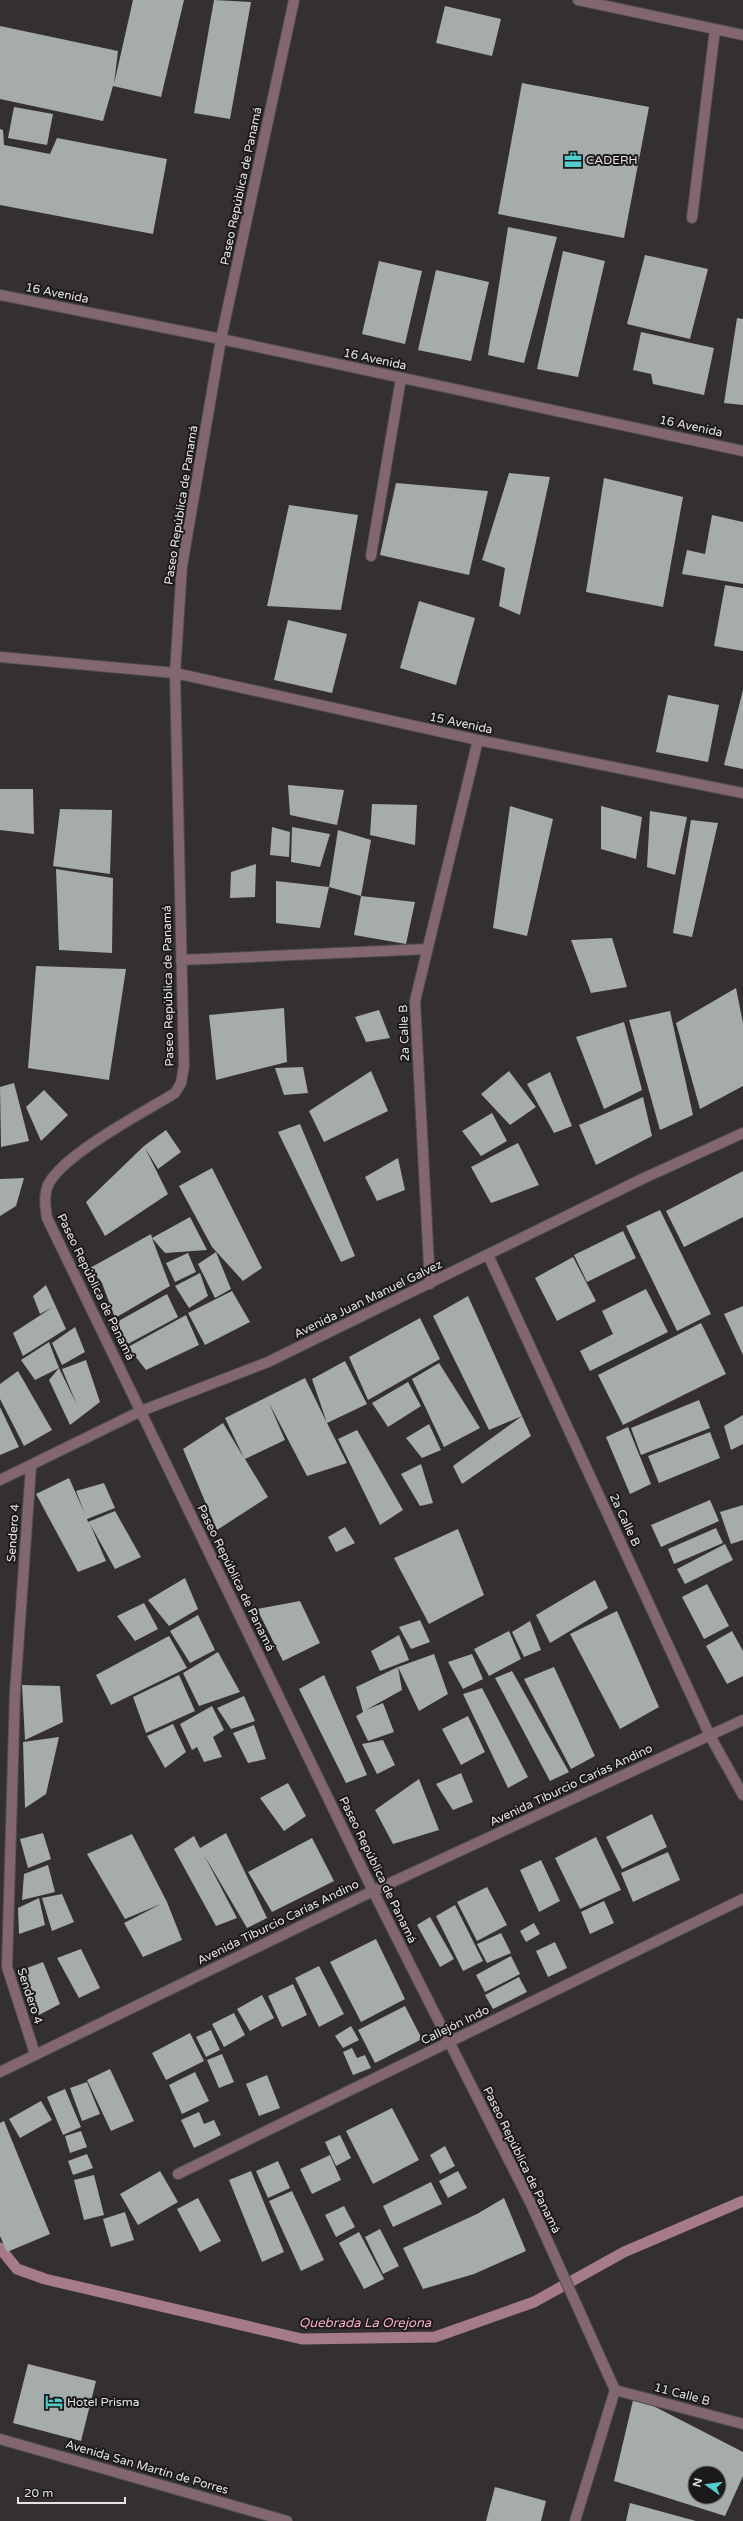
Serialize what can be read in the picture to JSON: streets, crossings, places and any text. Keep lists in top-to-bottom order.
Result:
{
  "streets": {
    "street": [
      "Paseo República de Panamá",
      "16 Avenida",
      "15 Avenida",
      "2a Calle B",
      "Avenida Juan Manuel Galvez",
      "Sendero 4",
      "Avenida Tiburcio Carías Andino",
      "Callejón Indo",
      "11 Calle B",
      "Avenida San Martín de Porres"
    ]
  },
  "crossings": [
    ["Paseo República de Panamá", "16 Avenida"],
    ["Paseo República de Panamá", "15 Avenida"],
    ["Paseo República de Panamá", "Avenida Juan Manuel Galvez"],
    ["Paseo República de Panamá", "Avenida Tiburcio Carías Andino"],
    ["Paseo República de Panamá", "Callejón Indo"],
    ["Paseo República de Panamá", "11 Calle B"],
    ["15 Avenida", "2a Calle B"],
    ["2a Calle B", "Avenida Juan Manuel Galvez"],
    ["2a Calle B", "Avenida Tiburcio Carías Andino"],
    ["Avenida Juan Manuel Galvez", "Sendero 4"],
    ["Sendero 4", "Avenida Tiburcio Carías Andino"]
  ],
  "water": ["Quebrada La Orejona"],
  "places": {
    "office": ["CADERH"],
    "hotel": ["Hotel Prisma"]
  },
  "scale_bar": "20 m",
  "north": "left"
}
